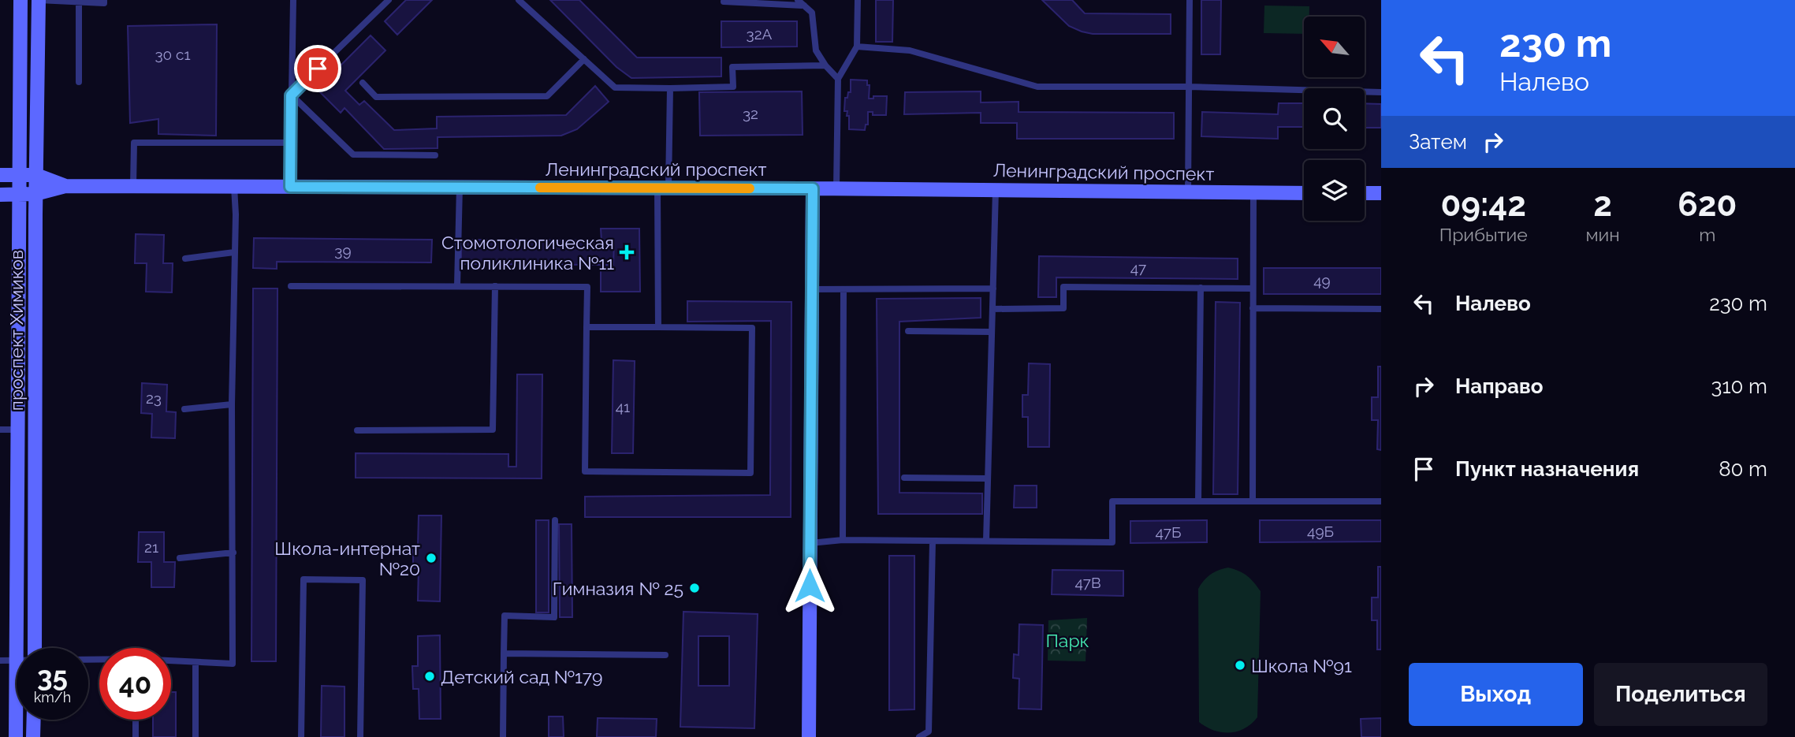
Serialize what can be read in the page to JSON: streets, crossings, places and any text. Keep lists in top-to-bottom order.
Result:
{
  "streets": {
    "main road": ["Ленинградский проспект", "проспект Химиков"]
  },
  "crossings": [
    ["Ленинградский проспект", "проспект Химиков"]
  ],
  "parks": ["Парк"],
  "places": {
    "health": ["Стомотологическая поликлиника №11"],
    "other": [
      "Школа-интернат №20",
      "Гимназия № 25",
      "Школа №91",
      "Детский сад №179"
    ]
  },
  "house_numbers": [
    "32А",
    "30 с1",
    "32",
    "39",
    "47",
    "49",
    "23",
    "41",
    "49Б",
    "47Б",
    "21",
    "47В"
  ],
  "north": "top left",
  "page": {
    "turn": ["230 m", "Налево"],
    "then": "Затем",
    "eta": [
      "09:42",
      "Прибытие",
      "2",
      "мин",
      "620",
      "m"
    ],
    "list": [
      {
        "name": "Налево",
        "value": "230 m"
      },
      {
        "name": "Направо",
        "value": "310 m"
      },
      {
        "name": "Пункт назначения",
        "value": "80 m"
      }
    ],
    "speed": "35 km/h",
    "limit": "40",
    "buttons": ["Выход", "Поделиться"]
  }
}
